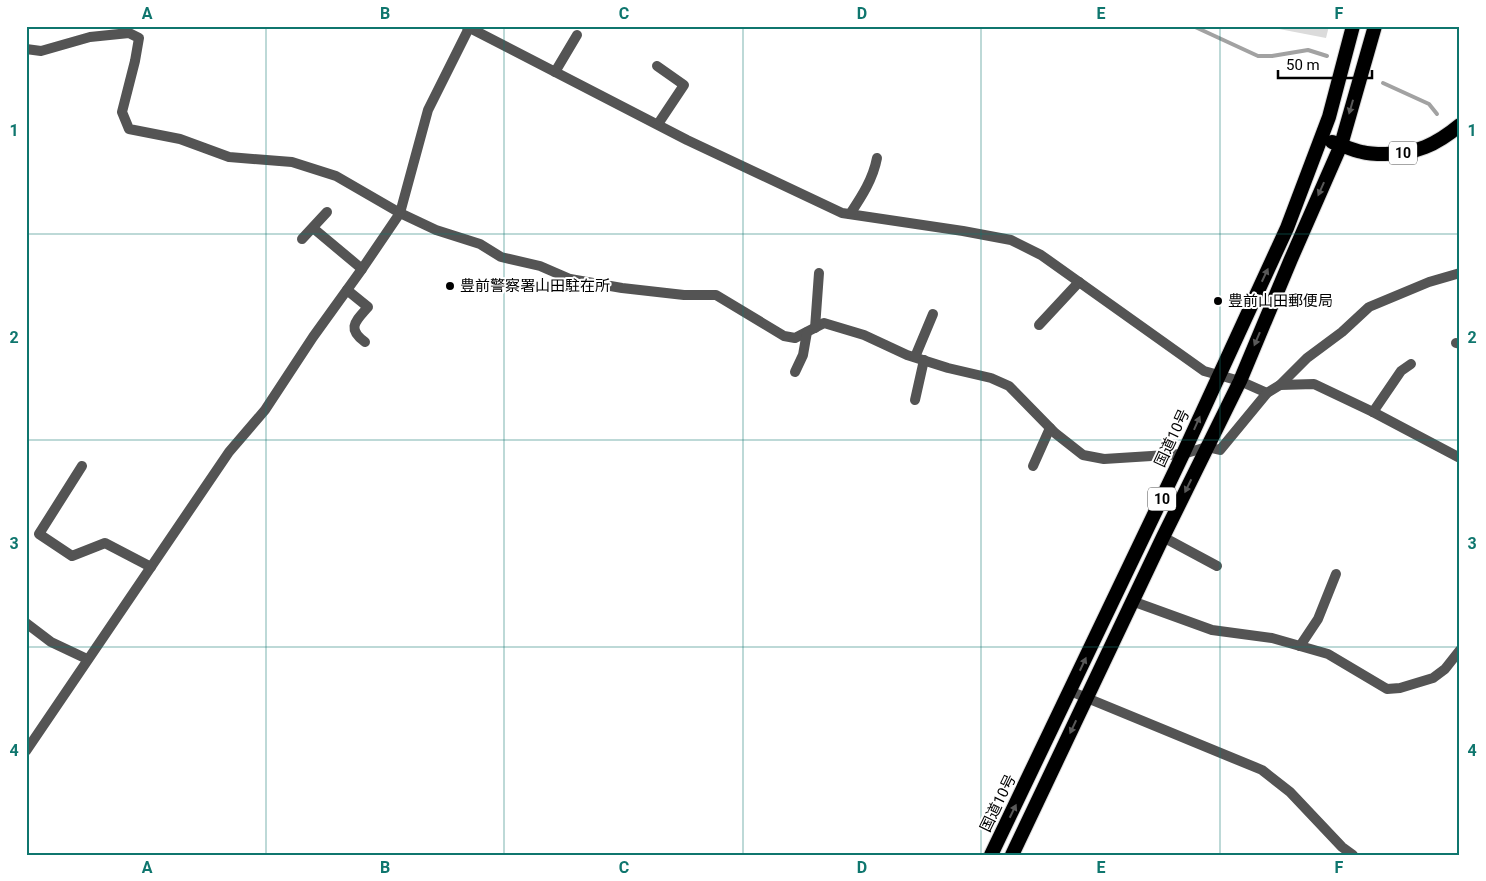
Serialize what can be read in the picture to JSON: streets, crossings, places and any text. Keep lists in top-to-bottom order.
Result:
{
  "streets": {
    "highway": ["10", "国道10号"]
  },
  "crossings": [
    ["10", "国道10号"]
  ],
  "places": ["豊前警察署山田駐在所", "豊前山田郵便局"],
  "scale_bar": "50 m",
  "grid": {
    "columns": [
      "A",
      "B",
      "C",
      "D",
      "E",
      "F"
    ],
    "rows": [
      "1",
      "2",
      "3",
      "4"
    ]
  }
}
